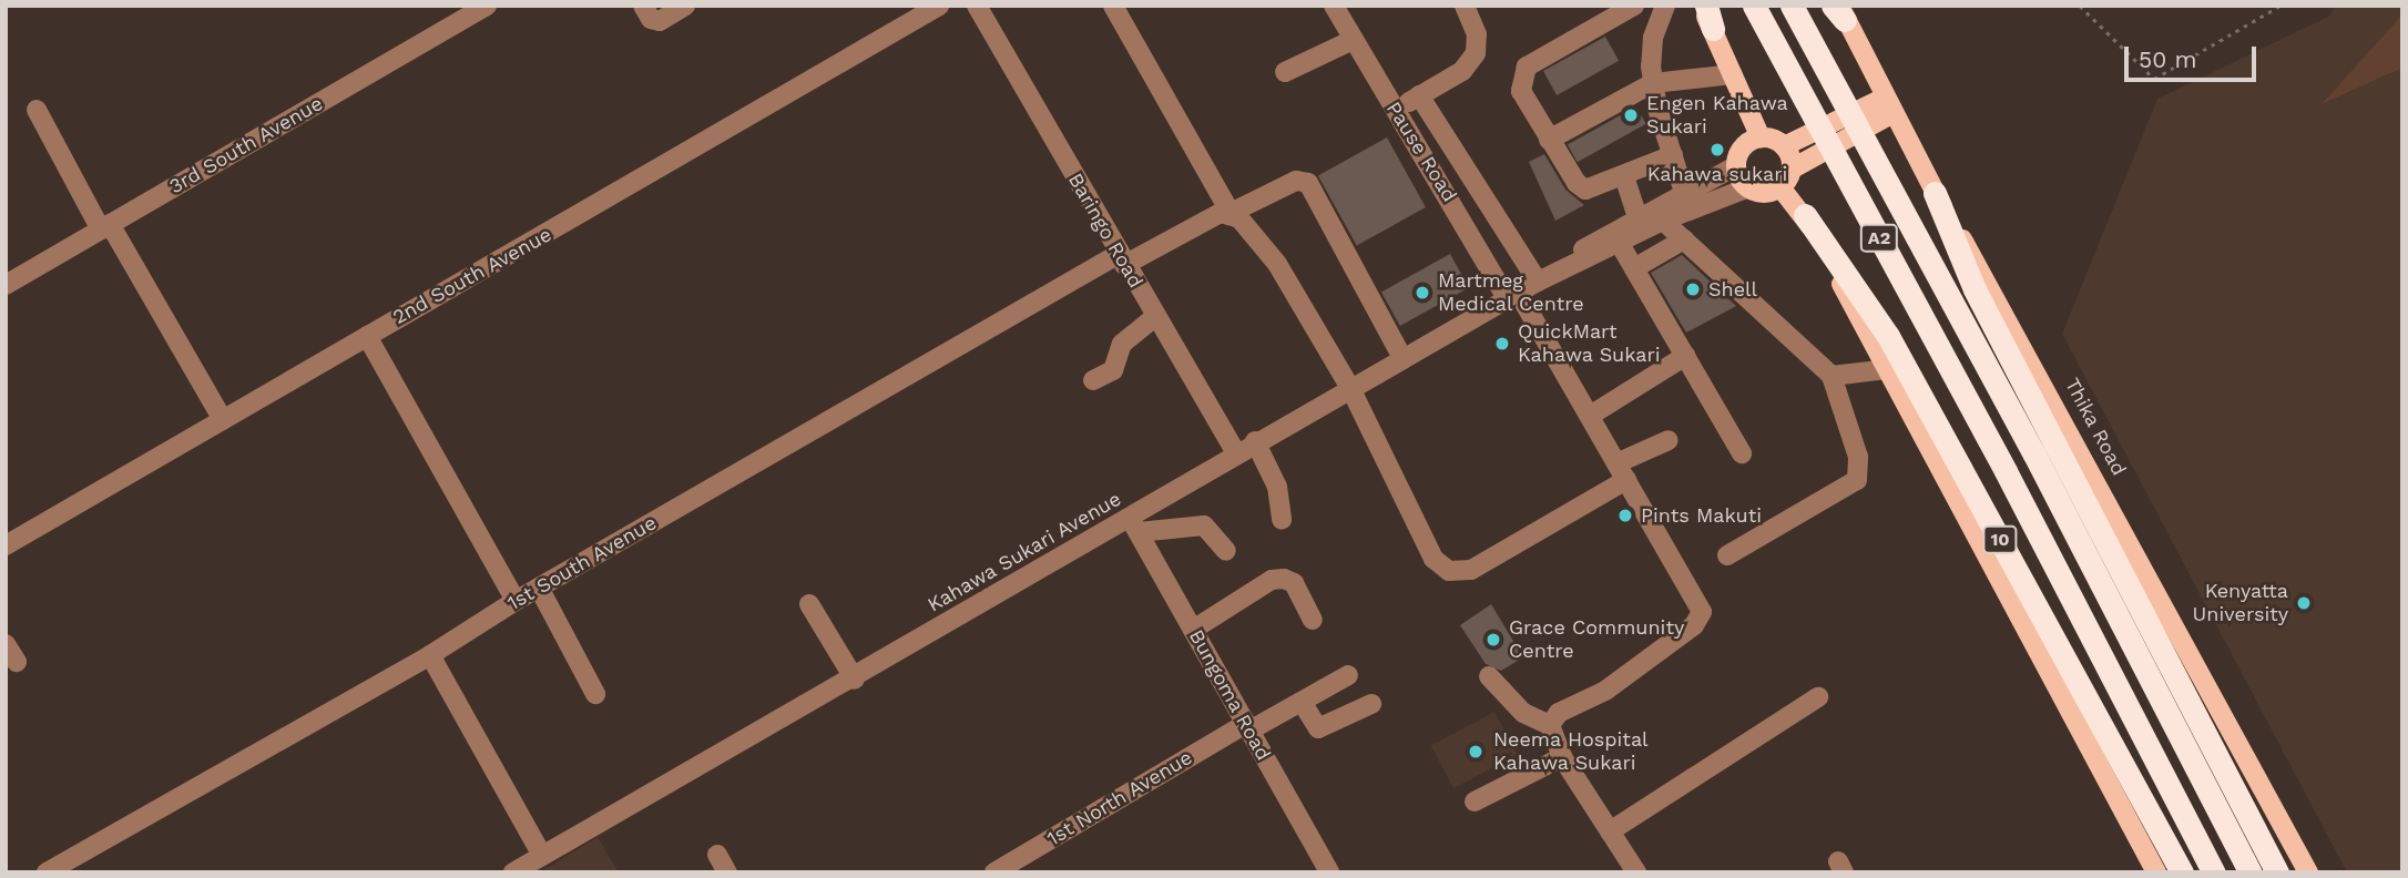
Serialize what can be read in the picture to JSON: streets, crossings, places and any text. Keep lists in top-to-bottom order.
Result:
{
  "streets": {
    "highway": ["A2", "10"],
    "main road": ["Thika Road"],
    "street": [
      "3rd South Avenue",
      "Pause Road",
      "Baringo Road",
      "2nd South Avenue",
      "Kahawa Sukari Avenue",
      "1st South Avenue",
      "Bungoma Road",
      "1st North Avenue"
    ]
  },
  "crossings": [
    ["Pause Road", "Kahawa Sukari Avenue"],
    ["Baringo Road", "Kahawa Sukari Avenue"],
    ["Baringo Road", "1st South Avenue"],
    ["Kahawa Sukari Avenue", "1st South Avenue"],
    ["Kahawa Sukari Avenue", "Bungoma Road"],
    ["Bungoma Road", "1st North Avenue"]
  ],
  "places": [
    "Engen Kahawa Sukari",
    "Kahawa sukari",
    "Shell",
    "Martmeg Medical Centre",
    "QuickMart Kahawa Sukari",
    "Pints Makuti",
    "Kenyatta University",
    "Grace Community Centre",
    "Neema Hospital Kahawa Sukari"
  ],
  "scale_bar": "50 m"
}
